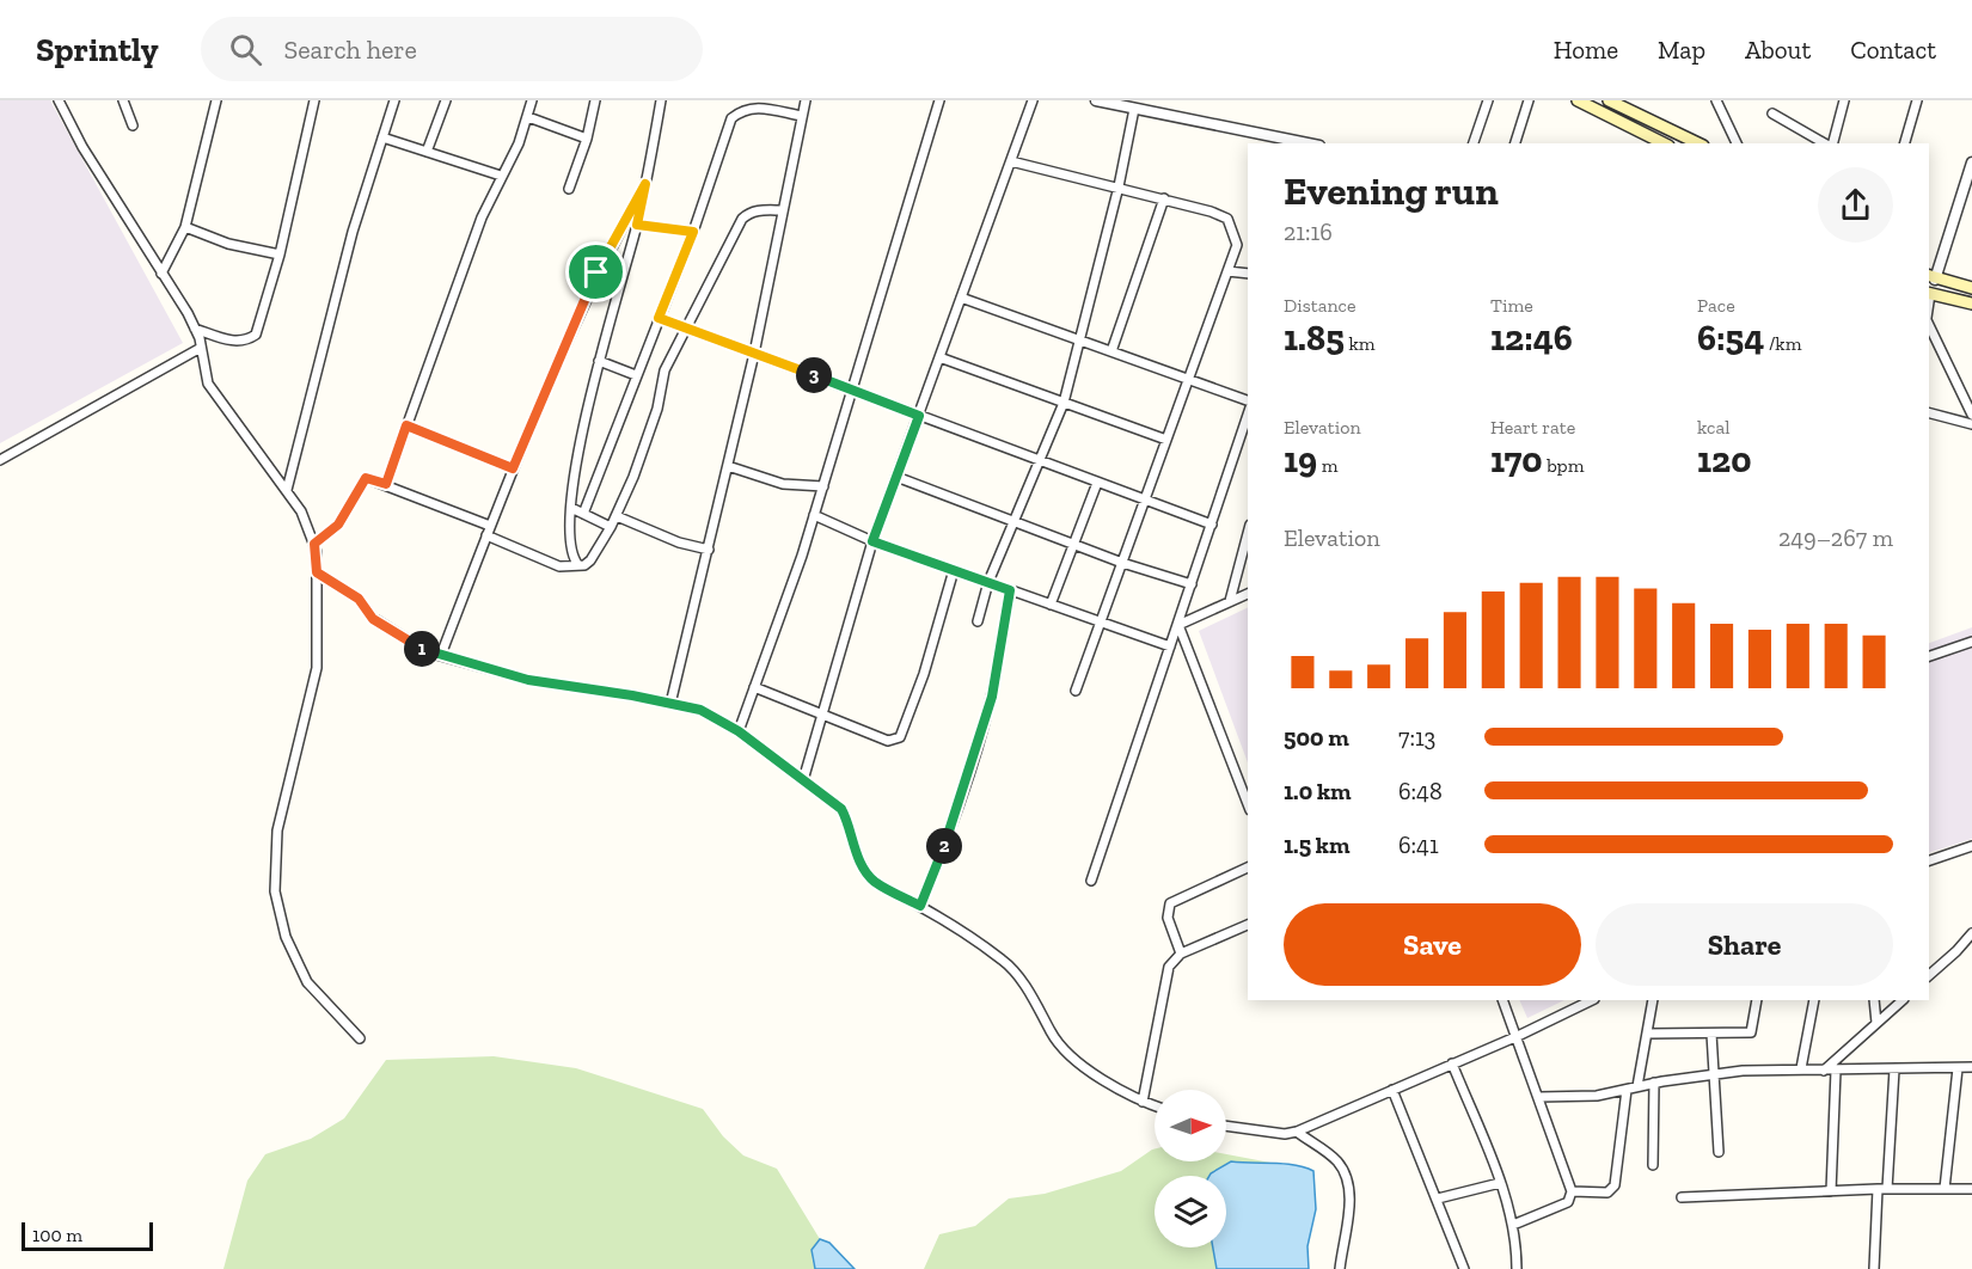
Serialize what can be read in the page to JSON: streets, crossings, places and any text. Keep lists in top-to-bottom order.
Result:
{
  "scale_bar": "100 m",
  "north": "right",
  "page": {
    "header": "Sprintly",
    "search": "Search here",
    "nav": [
      "Home",
      "Map",
      "About",
      "Contact"
    ],
    "heading": ["Evening run", "21:16"],
    "stats": [
      ["Distance", "1.85 km"],
      ["Time", "12:46"],
      ["Pace", "6:54 /km"],
      ["Elevation", "19 m"],
      ["Heart rate", "170 bpm"],
      ["kcal", "120"]
    ],
    "pins": ["3", "1", "2"],
    "chart": ["Elevation", "249–267 m"],
    "list": [
      {
        "name": "500 m",
        "note": "7:13"
      },
      {
        "name": "1.0 km",
        "note": "6:48"
      },
      {
        "name": "1.5 km",
        "note": "6:41"
      }
    ],
    "buttons": ["Save", "Share"],
    "scale": "100 m"
  }
}
